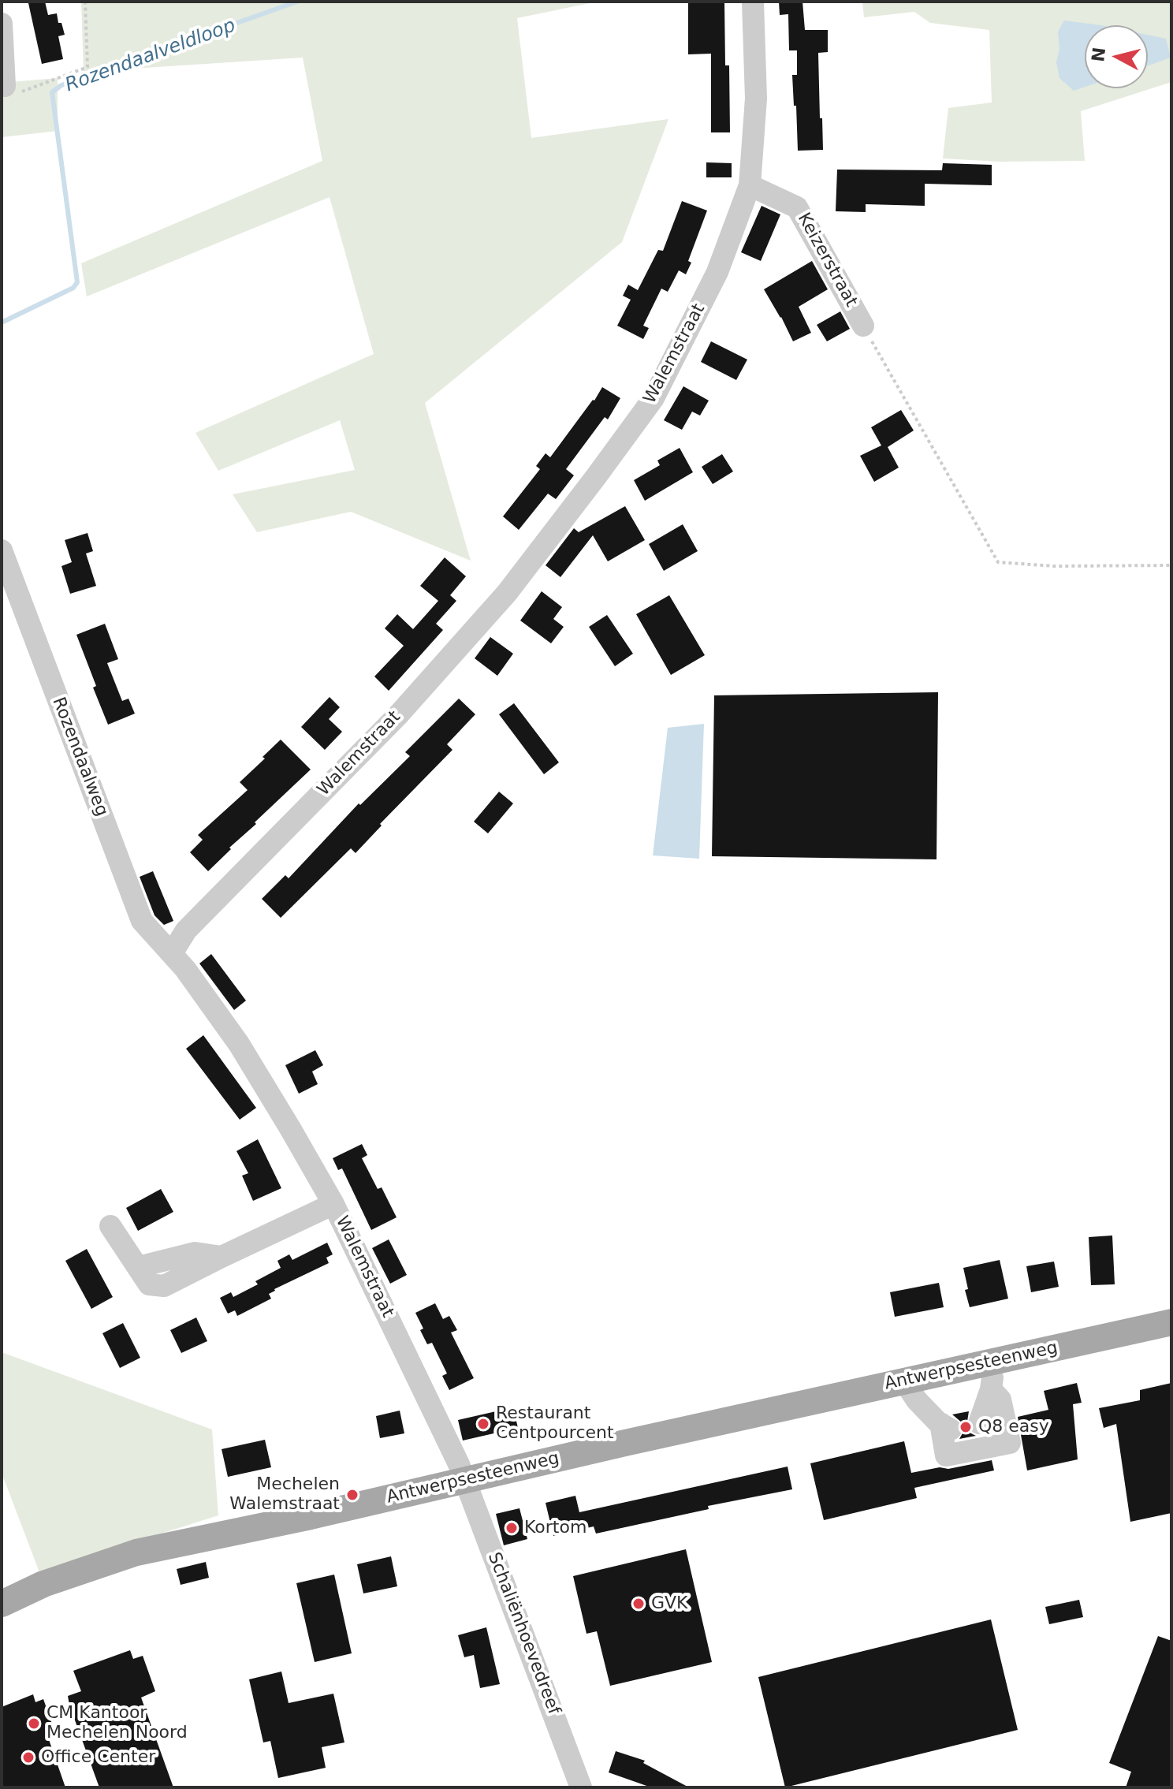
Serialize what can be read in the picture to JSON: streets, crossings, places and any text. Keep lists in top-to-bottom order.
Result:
{
  "streets": {
    "main road": ["Antwerpsesteenweg"],
    "street": [
      "Keizerstraat",
      "Walemstraat",
      "Rozendaalweg",
      "Schaliënhoevedreef"
    ]
  },
  "crossings": [
    ["Keizerstraat", "Walemstraat"],
    ["Walemstraat", "Rozendaalweg"],
    ["Walemstraat", "Antwerpsesteenweg"],
    ["Walemstraat", "Schaliënhoevedreef"],
    ["Antwerpsesteenweg", "Schaliënhoevedreef"]
  ],
  "water": ["Rozendaalveldloop"],
  "places": [
    "Restaurant Centpourcent",
    "Q8 easy",
    "Mechelen Walemstraat",
    "Kortom",
    "GVK",
    "CM Kantoor Mechelen Noord",
    "Office Center"
  ],
  "north": "left"
}
